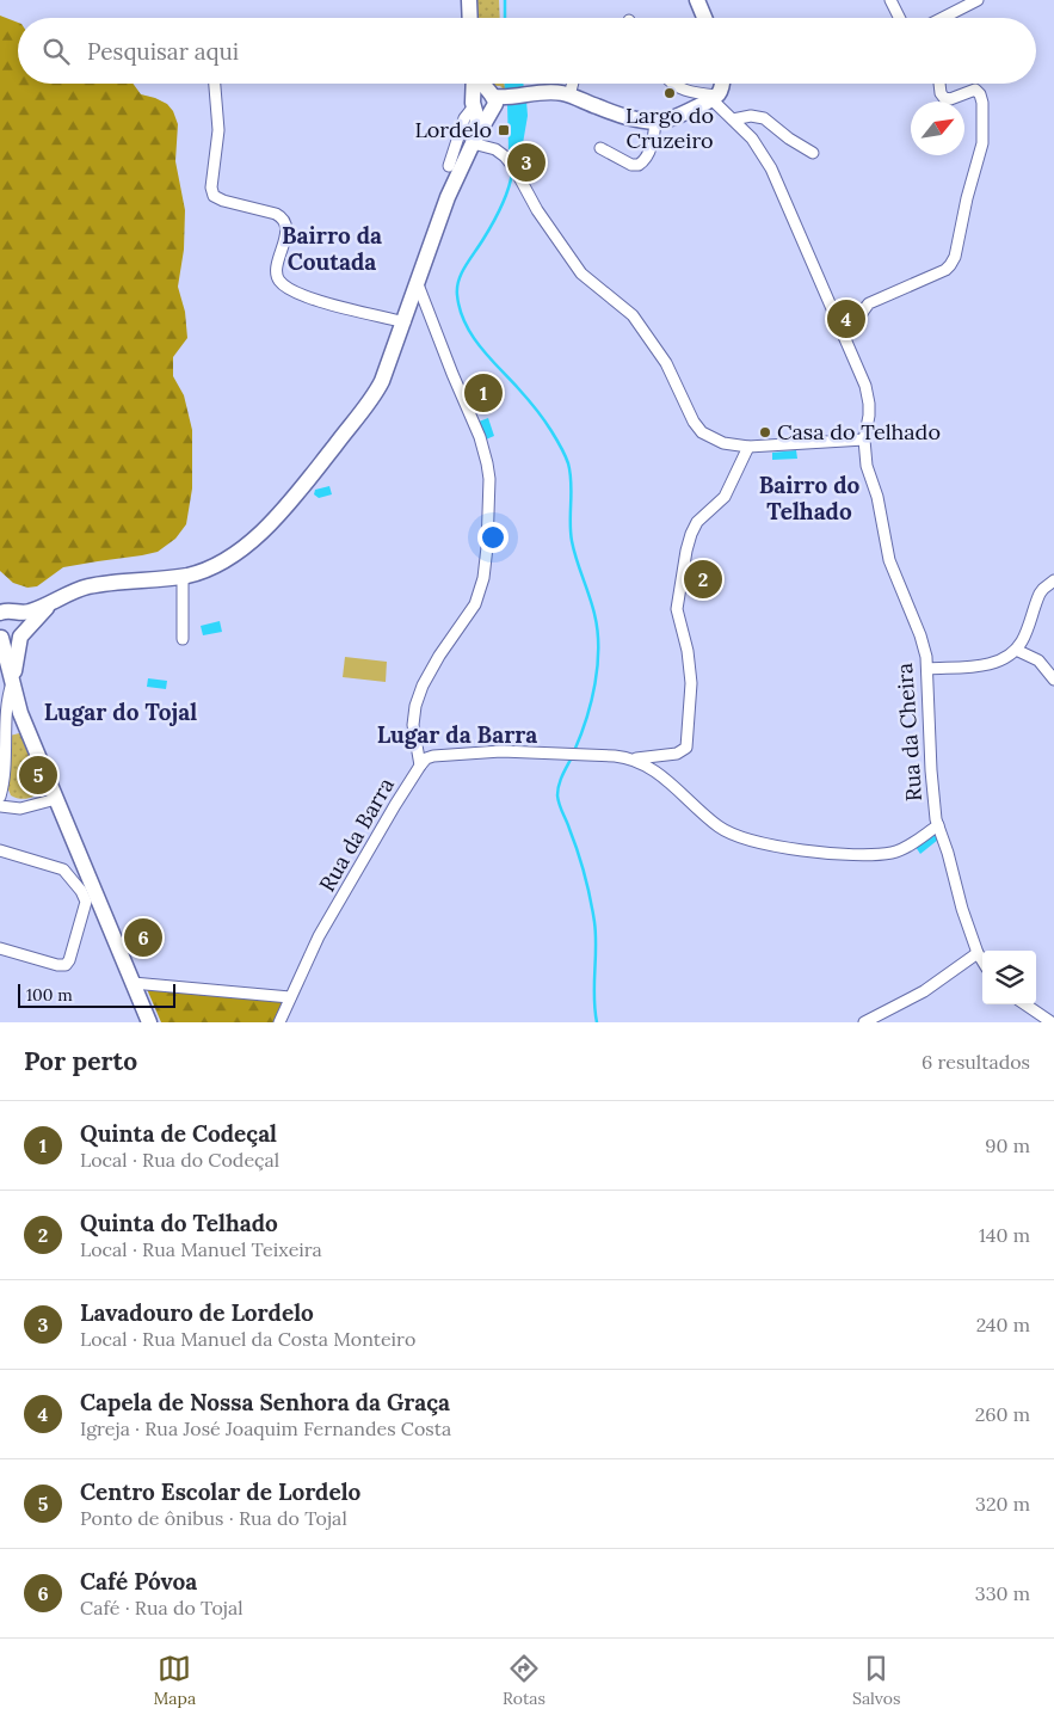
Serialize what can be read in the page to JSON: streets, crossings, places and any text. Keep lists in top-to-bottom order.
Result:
{
  "streets": {
    "street": ["Rua da Cheira", "Rua da Barra"]
  },
  "districts": [
    "Bairro da Coutada",
    "Bairro do Telhado",
    "Lugar do Tojal",
    "Lugar da Barra"
  ],
  "places": {
    "other": ["Largo do Cruzeiro", "Casa do Telhado"],
    "transit": ["Lordelo"]
  },
  "scale_bar": "100 m",
  "north": "top right",
  "page": {
    "search": "Pesquisar aqui",
    "pins": [
      "3",
      "4",
      "1",
      "2",
      "5",
      "6"
    ],
    "scale": "100 m",
    "heading": ["Por perto", "6 resultados"],
    "list": [
      {
        "mark": "1",
        "name": "Quinta de Codeçal",
        "note": "Local · Rua do Codeçal",
        "value": "90 m"
      },
      {
        "mark": "2",
        "name": "Quinta do Telhado",
        "note": "Local · Rua Manuel Teixeira",
        "value": "140 m"
      },
      {
        "mark": "3",
        "name": "Lavadouro de Lordelo",
        "note": "Local · Rua Manuel da Costa Monteiro",
        "value": "240 m"
      },
      {
        "mark": "4",
        "name": "Capela de Nossa Senhora da Graça",
        "note": "Igreja · Rua José Joaquim Fernandes Costa",
        "value": "260 m"
      },
      {
        "mark": "5",
        "name": "Centro Escolar de Lordelo",
        "note": "Ponto de ônibus · Rua do Tojal",
        "value": "320 m"
      },
      {
        "mark": "6",
        "name": "Café Póvoa",
        "note": "Café · Rua do Tojal",
        "value": "330 m"
      }
    ],
    "nav": ["Mapa", "Rotas", "Salvos"]
  }
}
